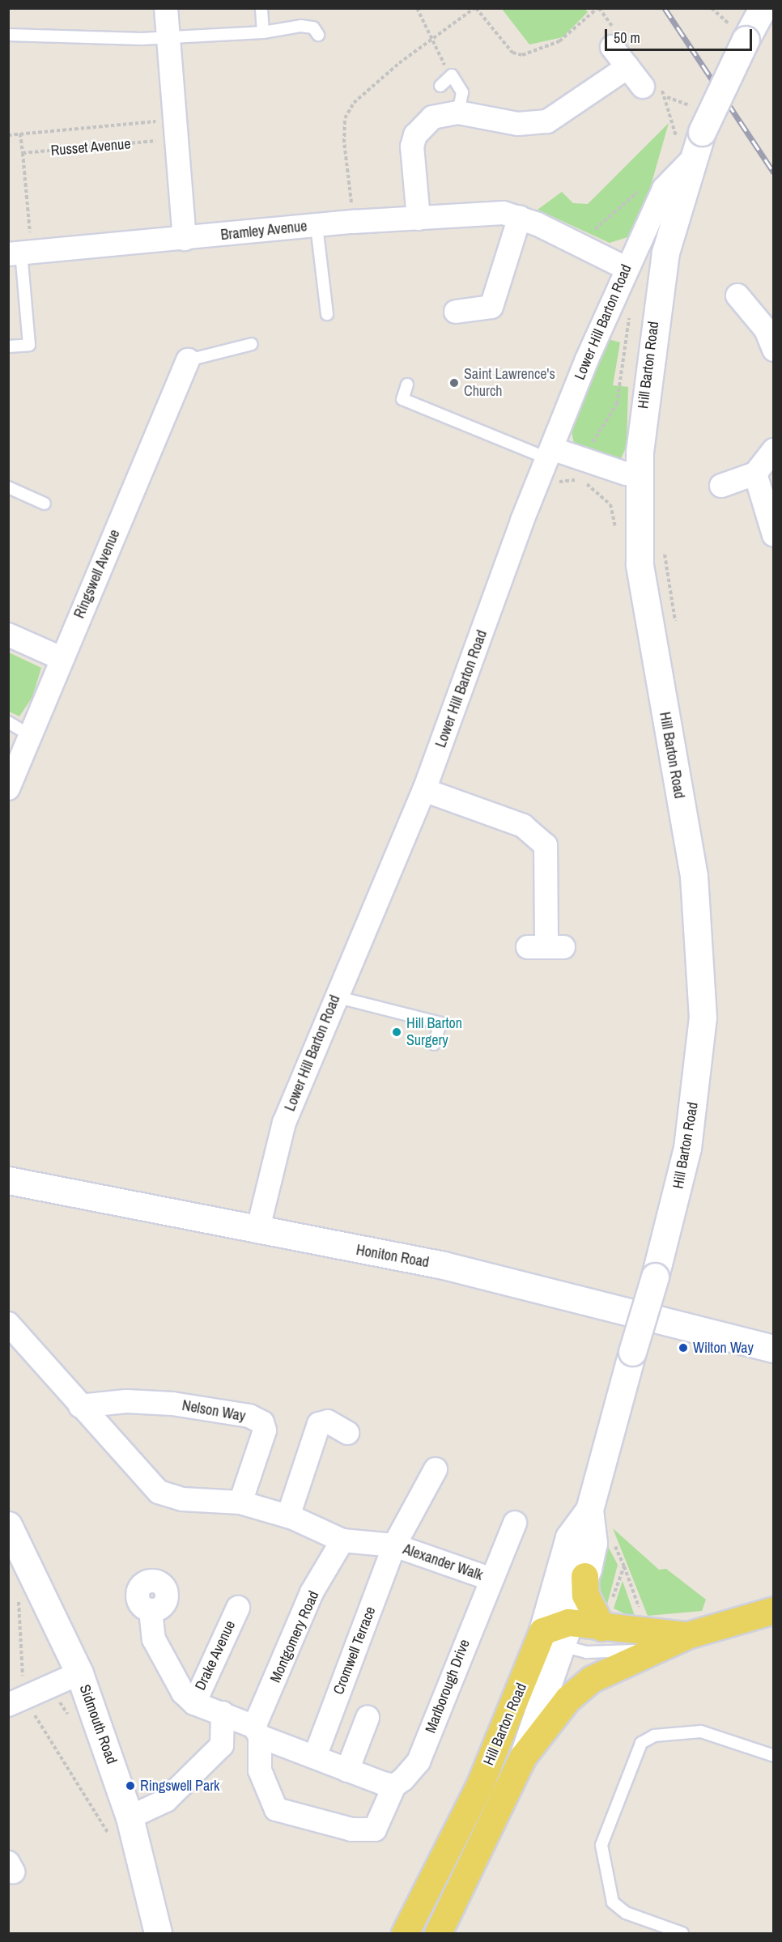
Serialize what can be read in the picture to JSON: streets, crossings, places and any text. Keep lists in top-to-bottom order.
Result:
{
  "streets": {
    "main road": ["Hill Barton Road", "Honiton Road", "Sidmouth Road"],
    "street": [
      "Bramley Avenue",
      "Lower Hill Barton Road",
      "Ringswell Avenue",
      "Nelson Way",
      "Alexander Walk",
      "Montgomery Road",
      "Cromwell Terrace",
      "Drake Avenue",
      "Marlborough Drive"
    ],
    "path": ["Russet Avenue"]
  },
  "crossings": [
    ["Bramley Avenue", "Lower Hill Barton Road"],
    ["Lower Hill Barton Road", "Hill Barton Road"],
    ["Lower Hill Barton Road", "Honiton Road"],
    ["Alexander Walk", "Montgomery Road"],
    ["Alexander Walk", "Cromwell Terrace"],
    ["Alexander Walk", "Marlborough Drive"],
    ["Montgomery Road", "Drake Avenue"],
    ["Montgomery Road", "Marlborough Drive"],
    ["Drake Avenue", "Marlborough Drive"]
  ],
  "places": [
    "Saint Lawrence's Church",
    "Hill Barton Surgery",
    "Wilton Way",
    "Ringswell Park"
  ],
  "scale_bar": "50 m"
}
